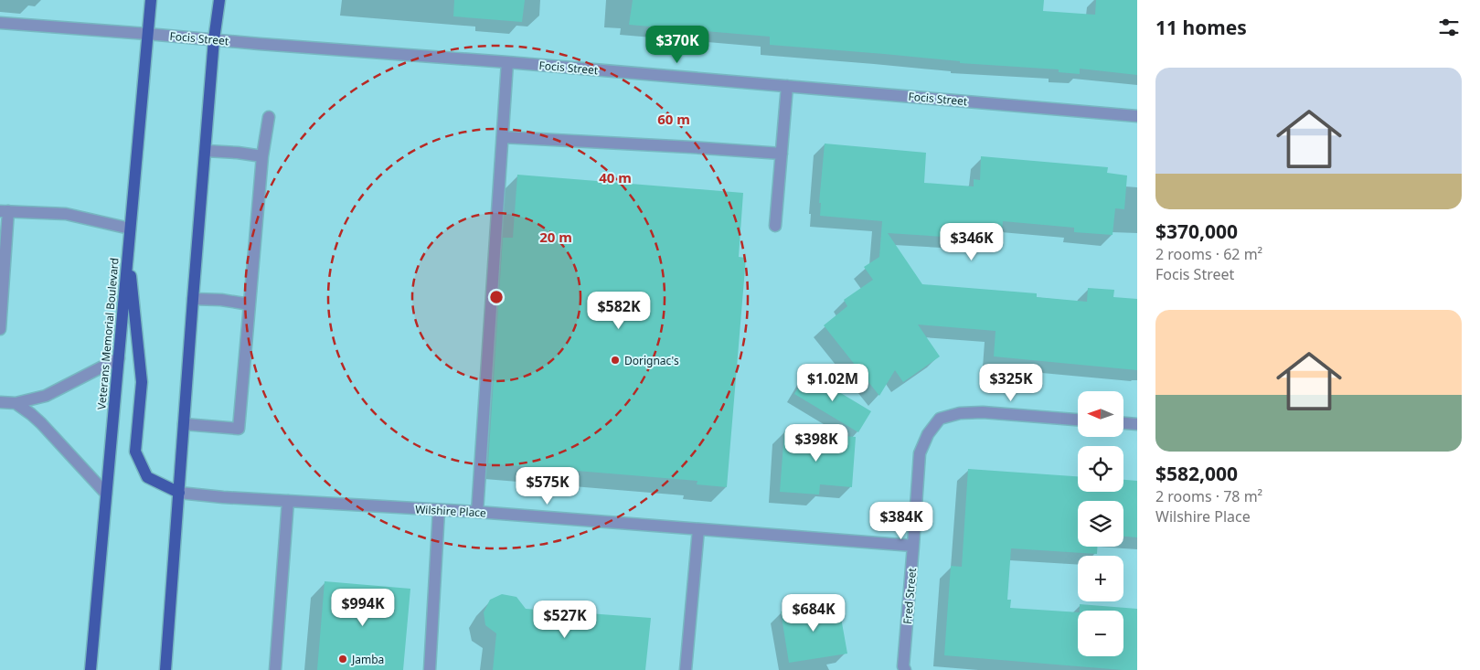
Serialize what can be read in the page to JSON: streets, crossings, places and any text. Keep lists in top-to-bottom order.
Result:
{
  "streets": {
    "main road": ["Veterans Memorial Boulevard"],
    "street": ["Focis Street", "Wilshire Place", "Fred Street"]
  },
  "crossings": [
    ["Focis Street", "Veterans Memorial Boulevard"],
    ["Wilshire Place", "Fred Street"]
  ],
  "places": ["Dorignac's", "Jamba"],
  "north": "left",
  "page": {
    "heading": "11 homes",
    "price": [
      "$370K",
      "$346K",
      "$582K",
      "$1.02M",
      "$325K",
      "$398K",
      "$575K",
      "$384K",
      "$994K",
      "$684K",
      "$527K"
    ],
    "list": [
      {
        "name": "$370,000",
        "note": "2 rooms · 62 m² · Focis Street"
      },
      {
        "name": "$582,000",
        "note": "2 rooms · 78 m² · Wilshire Place"
      }
    ],
    "map_buttons": ["+", "−"]
  },
  "rings": ["60 m", "40 m", "20 m"]
}
